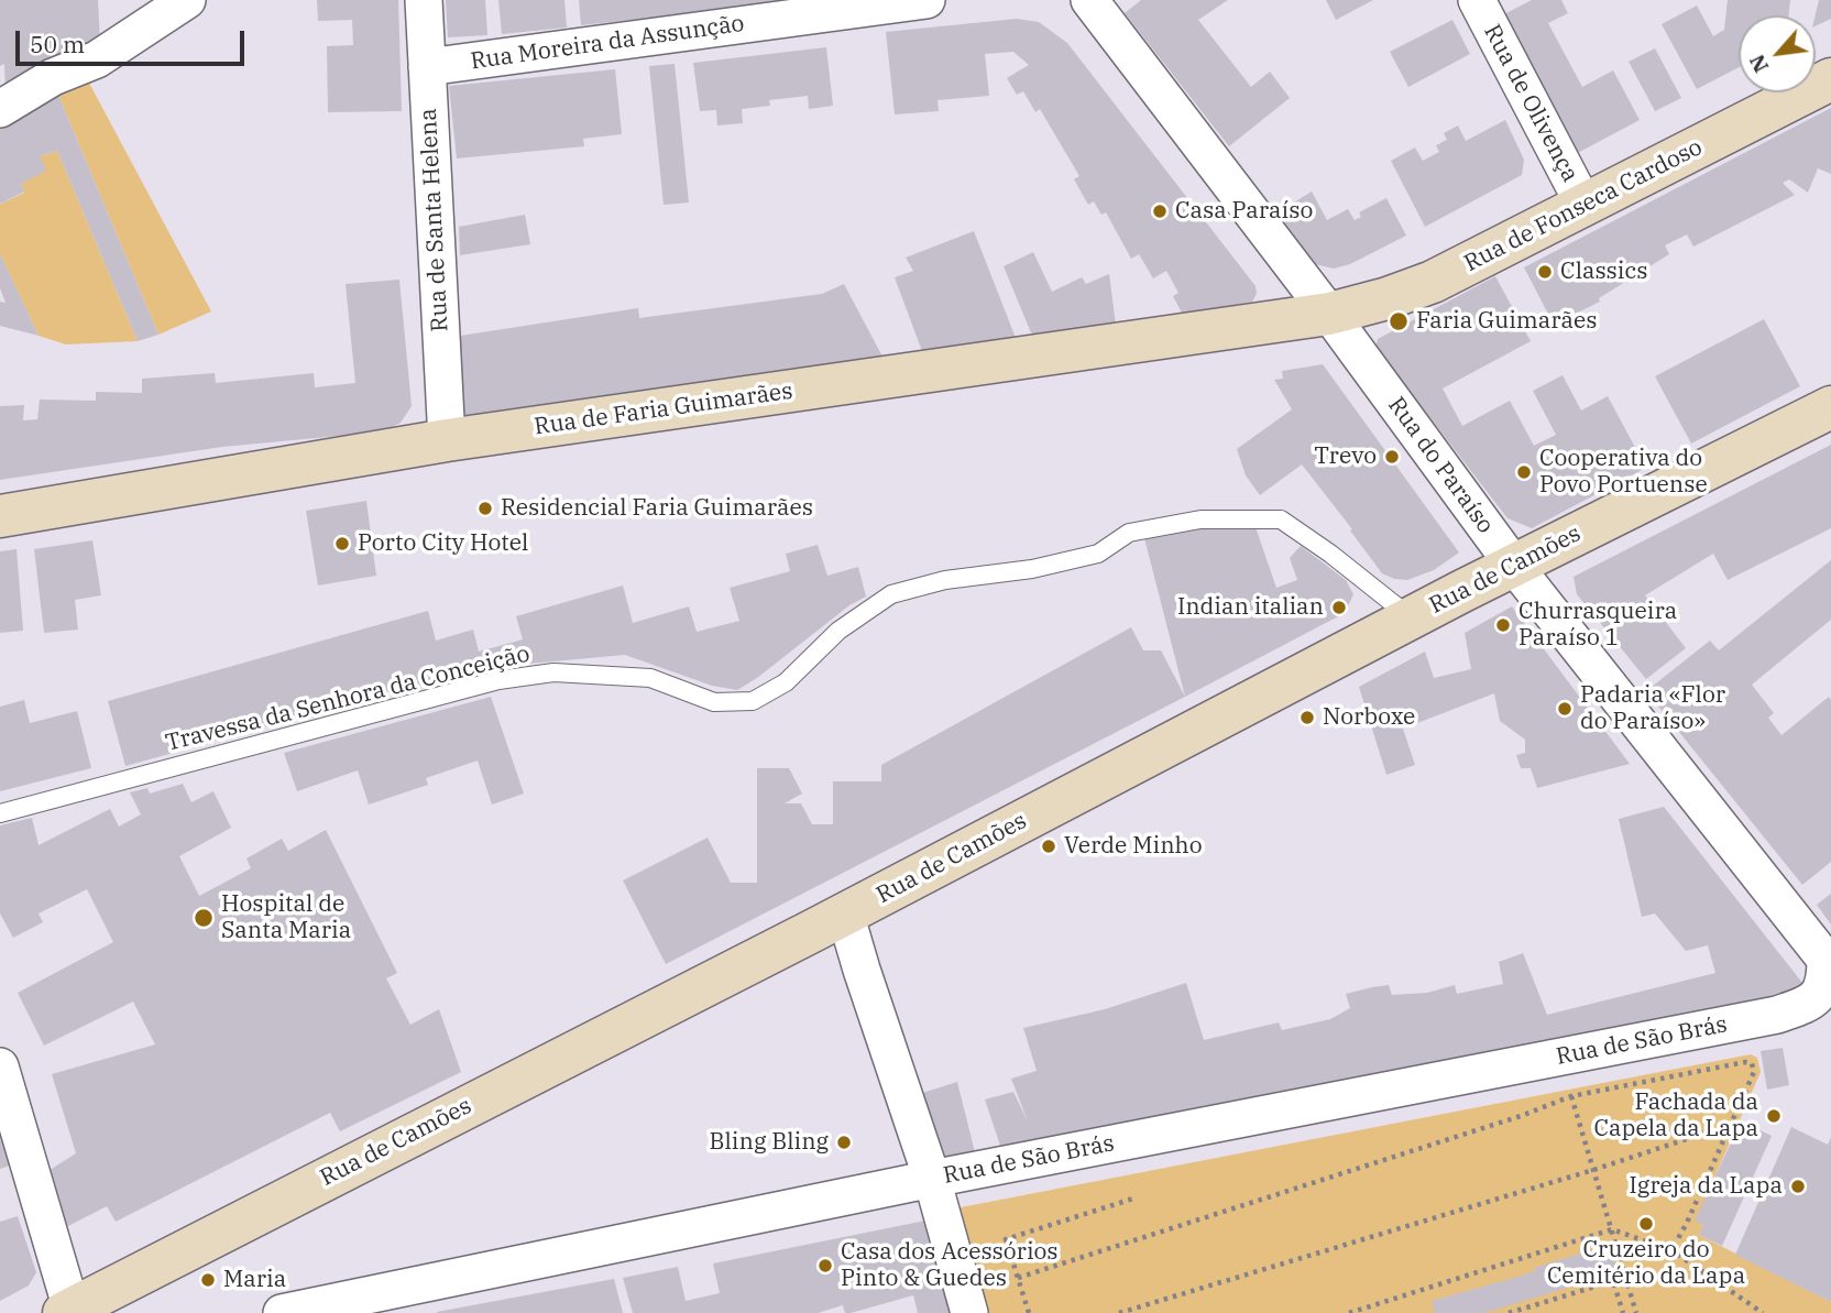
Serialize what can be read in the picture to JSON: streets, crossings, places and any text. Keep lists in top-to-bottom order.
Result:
{
  "streets": {
    "main road": ["Rua de Fonseca Cardoso", "Rua de Faria Guimarães", "Rua de Camões"],
    "street": [
      "Rua Moreira da Assunção",
      "Rua de Olivença",
      "Rua de Santa Helena",
      "Rua do Paraíso",
      "Rua de São Brás"
    ],
    "lane": ["Travessa da Senhora da Conceição"]
  },
  "crossings": [
    ["Rua Moreira da Assunção", "Rua de Santa Helena"],
    ["Rua de Olivença", "Rua de Fonseca Cardoso"],
    ["Rua de Fonseca Cardoso", "Rua de Faria Guimarães"],
    ["Rua de Fonseca Cardoso", "Rua do Paraíso"],
    ["Rua de Santa Helena", "Rua de Faria Guimarães"],
    ["Rua de Faria Guimarães", "Rua do Paraíso"],
    ["Rua do Paraíso", "Rua de Camões"],
    ["Rua do Paraíso", "Rua de São Brás"],
    ["Rua de Camões", "Travessa da Senhora da Conceição"]
  ],
  "places": [
    "Casa Paraíso",
    "Classics",
    "Faria Guimarães",
    "Trevo",
    "Cooperativa do Povo Portuense",
    "Residencial Faria Guimarães",
    "Porto City Hotel",
    "Indian italian",
    "Churrasqueira Paraíso 1",
    "Padaria «Flor do Paraíso»",
    "Norboxe",
    "Verde Minho",
    "Hospital de Santa Maria",
    "Fachada da Capela da Lapa",
    "Bling Bling",
    "Igreja da Lapa",
    "Cruzeiro do Cemitério da Lapa",
    "Casa dos Acessórios Pinto & Guedes",
    "Maria"
  ],
  "scale_bar": "50 m",
  "north": "bottom left"
}
